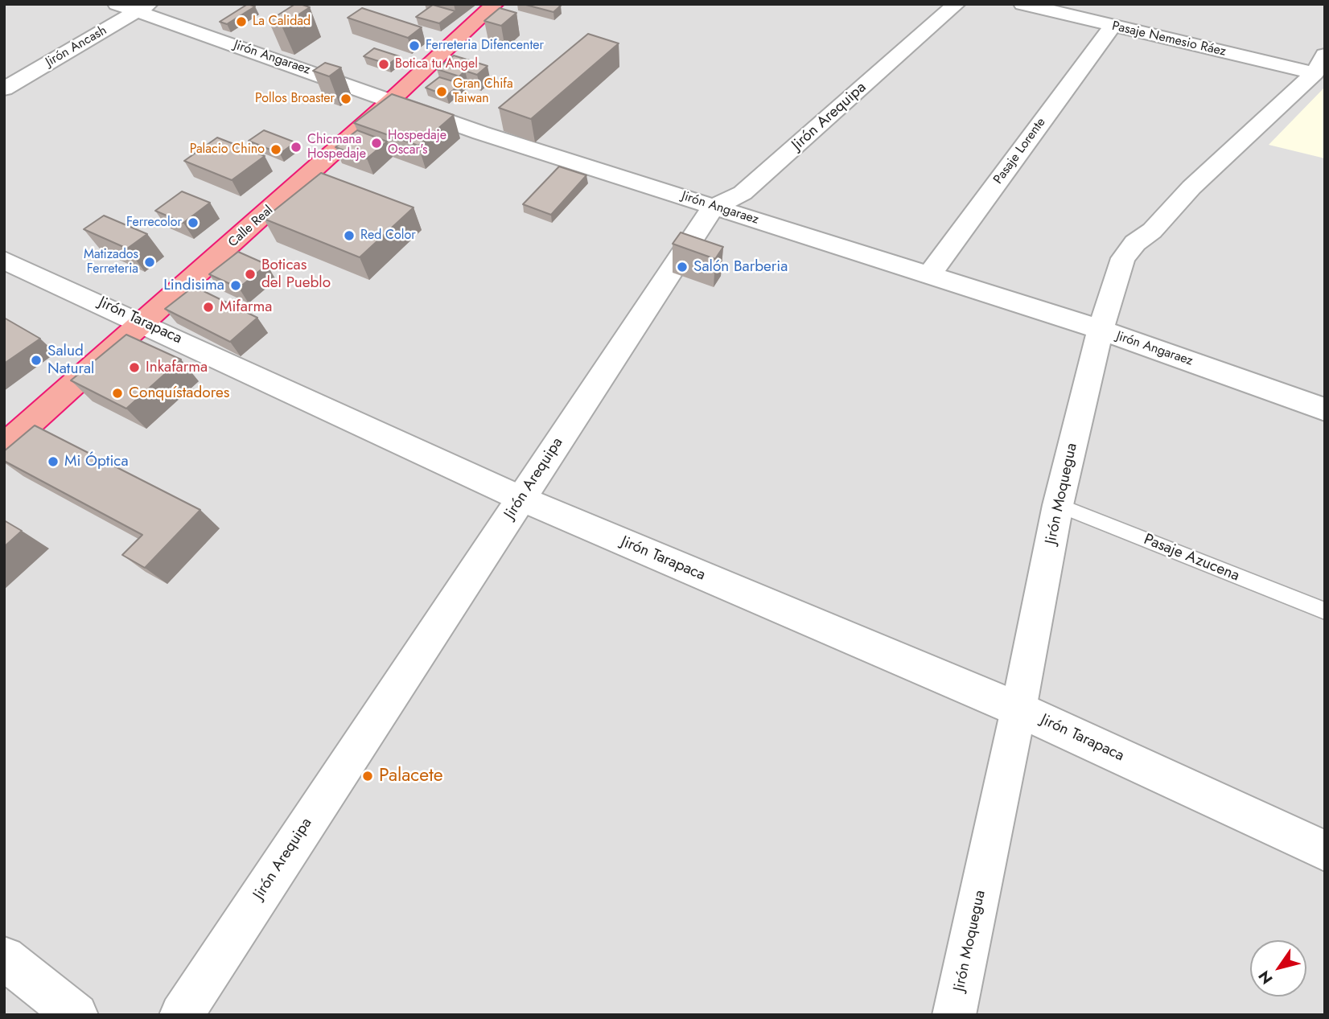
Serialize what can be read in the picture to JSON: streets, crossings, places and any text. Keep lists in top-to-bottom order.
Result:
{
  "streets": {
    "highway": ["Calle Real"],
    "street": [
      "Pasaje Nemesio Ráez",
      "Jirón Ancash",
      "Jirón Angaraez",
      "Jirón Arequipa",
      "Pasaje Lorente",
      "Jirón Tarapaca",
      "Jirón Moquegua"
    ],
    "lane": ["Pasaje Azucena"]
  },
  "crossings": [
    ["Pasaje Nemesio Ráez", "Pasaje Lorente"],
    ["Pasaje Nemesio Ráez", "Jirón Moquegua"],
    ["Jirón Ancash", "Jirón Angaraez"],
    ["Jirón Angaraez", "Jirón Arequipa"],
    ["Jirón Angaraez", "Pasaje Lorente"],
    ["Jirón Angaraez", "Calle Real"],
    ["Jirón Angaraez", "Jirón Moquegua"],
    ["Jirón Arequipa", "Jirón Tarapaca"],
    ["Calle Real", "Jirón Tarapaca"],
    ["Jirón Tarapaca", "Jirón Moquegua"],
    ["Jirón Moquegua", "Pasaje Azucena"]
  ],
  "places": [
    "La Calidad",
    "Ferreteria Difencenter",
    "Botica tu Angel",
    "Gran Chifa Taiwan",
    "Pollos Broaster",
    "Hospedaje Oscar's",
    "Chicmana Hospedaje",
    "Palacio Chino",
    "Ferrecolor",
    "Red Color",
    "Matizados Ferreteria",
    "Salón Barberia",
    "Boticas del Pueblo",
    "Lindisima",
    "Mifarma",
    "Salud Natural",
    "Inkafarma",
    "Conquístadores",
    "Mi Óptica",
    "Palacete"
  ],
  "north": "bottom left"
}
